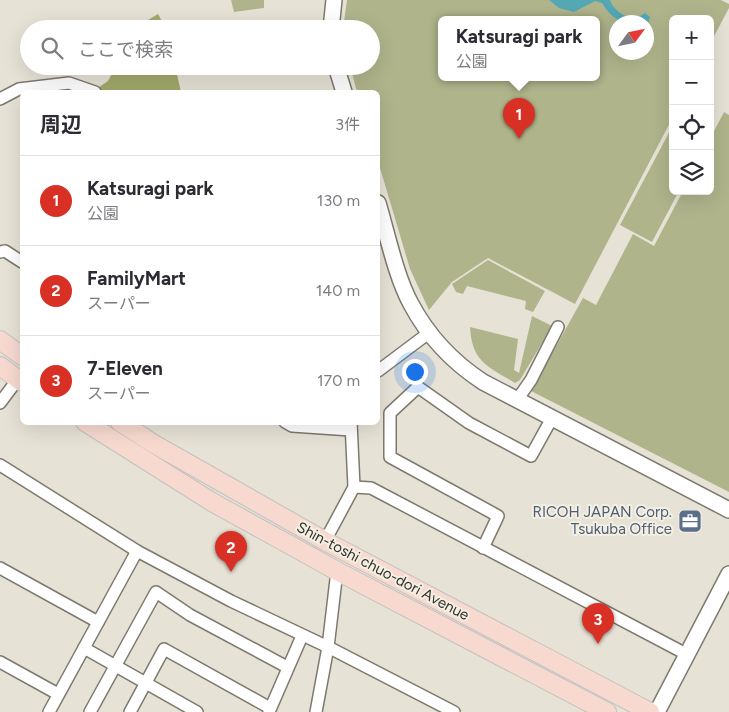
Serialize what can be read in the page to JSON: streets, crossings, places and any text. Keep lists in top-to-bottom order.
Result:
{
  "streets": {
    "main road": ["Shin-toshi chuo-dori Avenue"]
  },
  "places": {
    "office": ["RICOH JAPAN Corp. Tsukuba Office"]
  },
  "north": "top right",
  "page": {
    "map_buttons": ["+", "−"],
    "popup": ["Katsuragi park", "公園"],
    "search": "ここで検索",
    "heading": ["周辺", "3件"],
    "pins": ["1", "2", "3"],
    "list": [
      {
        "mark": "1",
        "name": "Katsuragi park",
        "note": "公園",
        "value": "130 m"
      },
      {
        "mark": "2",
        "name": "FamilyMart",
        "note": "スーパー",
        "value": "140 m"
      },
      {
        "mark": "3",
        "name": "7-Eleven",
        "note": "スーパー",
        "value": "170 m"
      }
    ]
  }
}
